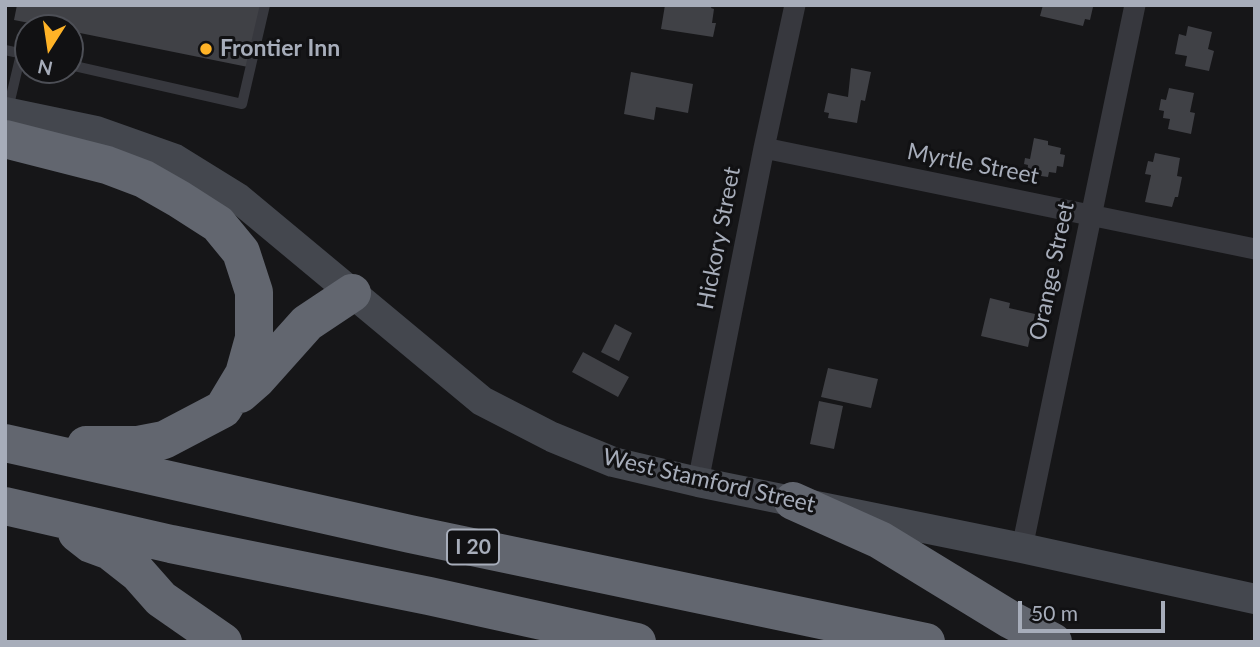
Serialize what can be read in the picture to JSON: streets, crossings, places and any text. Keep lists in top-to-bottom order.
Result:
{
  "streets": {
    "highway": ["I 20"],
    "main road": ["West Stamford Street"],
    "street": ["Myrtle Street", "Hickory Street", "Orange Street"]
  },
  "crossings": [
    ["Myrtle Street", "Hickory Street"],
    ["Myrtle Street", "Orange Street"],
    ["Hickory Street", "West Stamford Street"],
    ["Orange Street", "West Stamford Street"]
  ],
  "places": ["Frontier Inn"],
  "scale_bar": "50 m",
  "north": "bottom"
}
